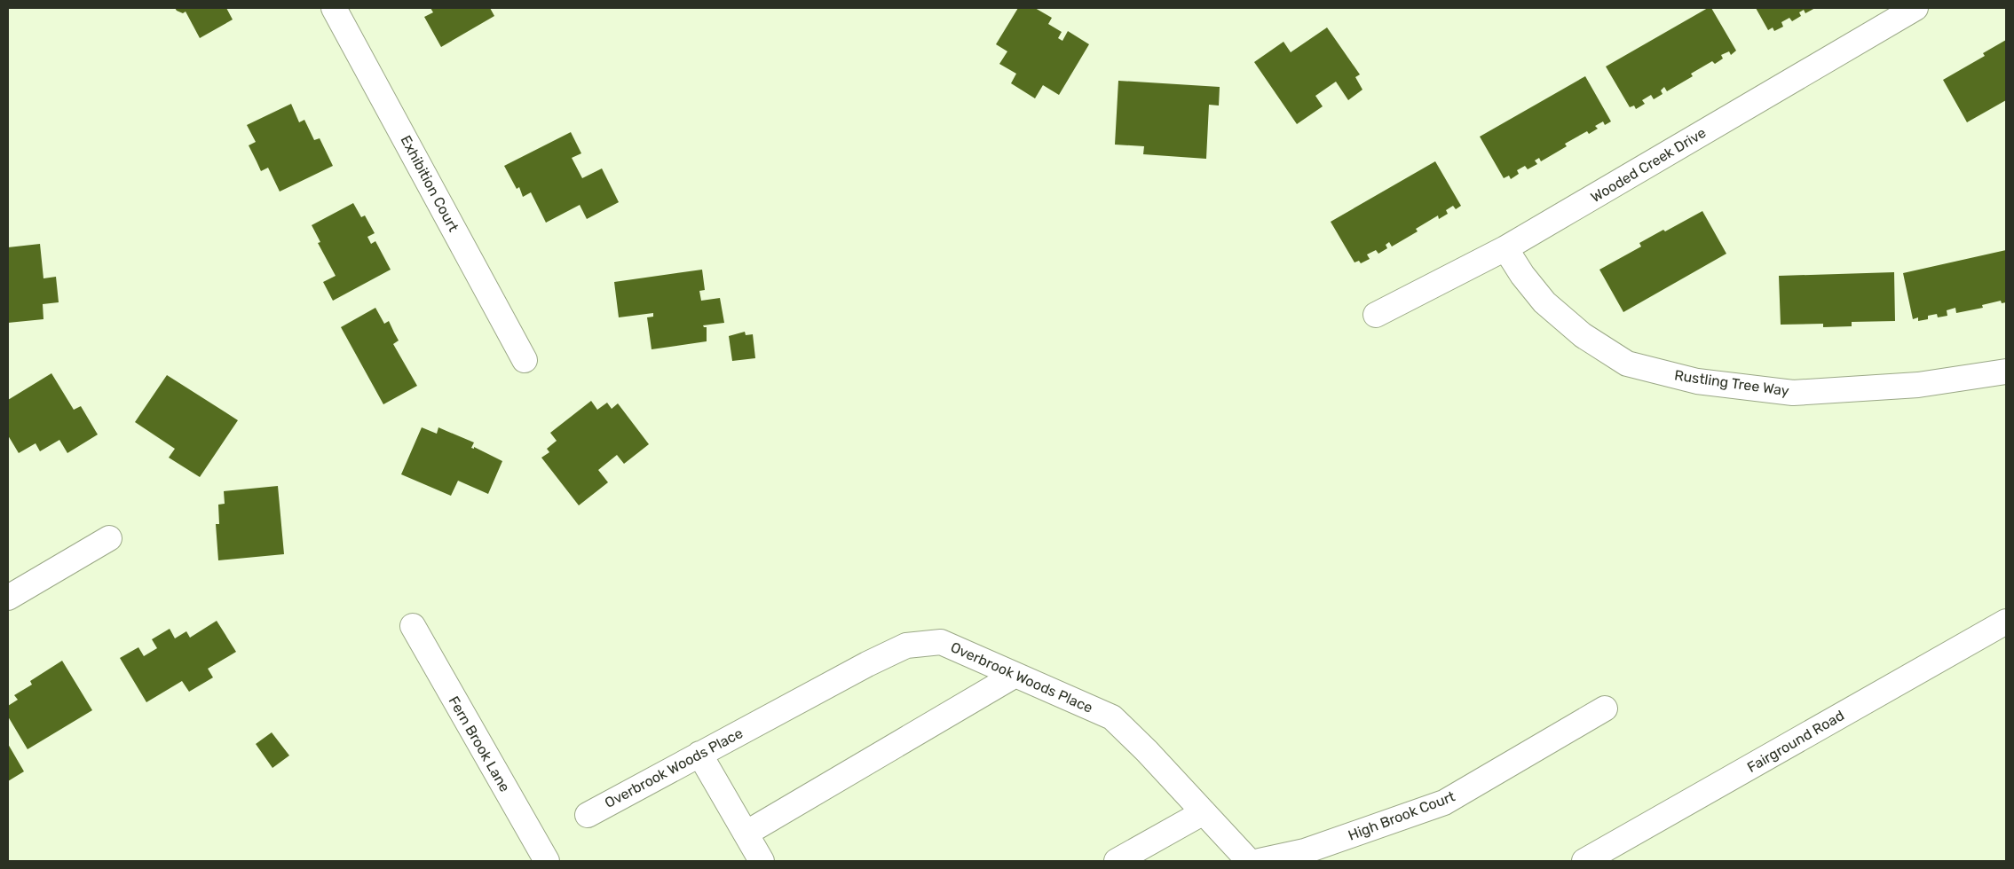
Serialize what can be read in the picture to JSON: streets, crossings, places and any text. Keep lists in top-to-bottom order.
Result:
{
  "streets": {
    "street": [
      "Wooded Creek Drive",
      "Exhibition Court",
      "Rustling Tree Way",
      "Overbrook Woods Place",
      "Fairground Road",
      "Fern Brook Lane",
      "High Brook Court"
    ]
  },
  "crossings": [
    ["Wooded Creek Drive", "Rustling Tree Way"]
  ]
}
